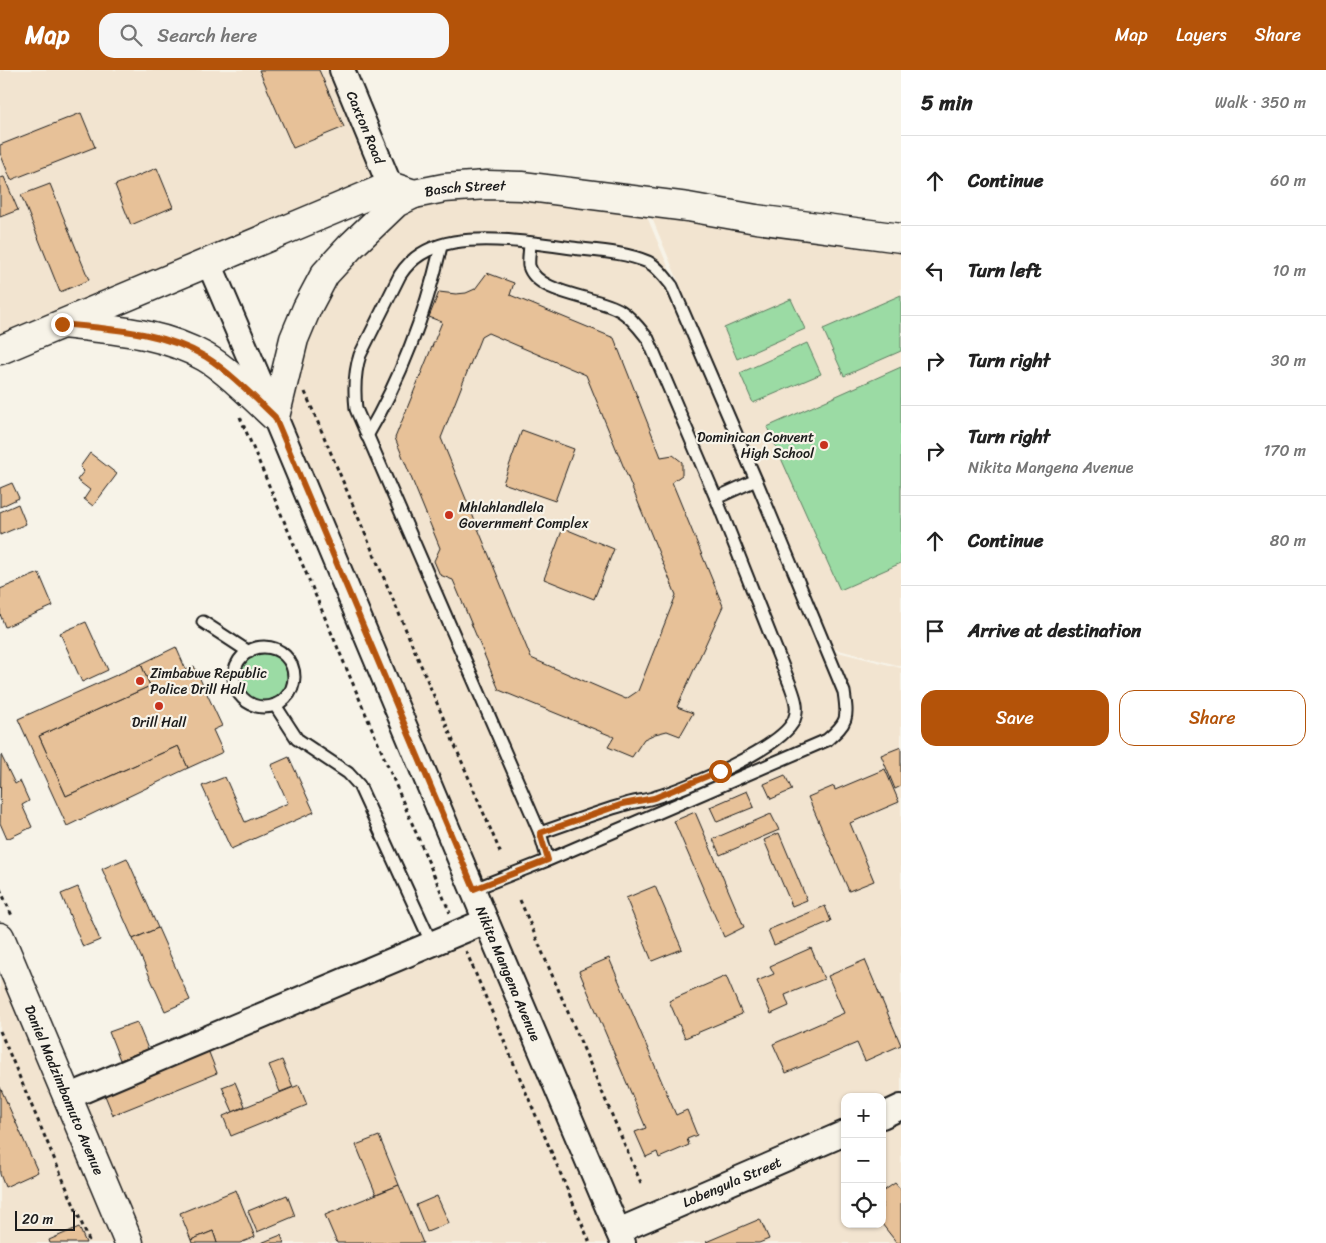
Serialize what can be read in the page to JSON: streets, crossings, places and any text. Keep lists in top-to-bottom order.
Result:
{
  "streets": {
    "street": [
      "Caxton Road",
      "Basch Street",
      "Nikita Mangena Avenue",
      "Daniel Madzimbamuto Avenue",
      "Lobengula Street"
    ]
  },
  "crossings": [
    ["Caxton Road", "Basch Street"],
    ["Basch Street", "Nikita Mangena Avenue"],
    ["Nikita Mangena Avenue", "Lobengula Street"]
  ],
  "places": [
    "Dominican Convent High School",
    "Mhlahlandlela Government Complex",
    "Zimbabwe Republic Police Drill Hall",
    "Drill Hall"
  ],
  "scale_bar": "20 m",
  "page": {
    "header": "Map",
    "search": "Search here",
    "nav": ["Map", "Layers", "Share"],
    "heading": ["5 min", "Walk · 350 m"],
    "list": [
      ["Continue", "60 m"],
      ["Turn left", "10 m"],
      ["Turn right", "30 m"],
      ["Turn right", "Nikita Mangena Avenue", "170 m"],
      ["Continue", "80 m"],
      "Arrive at destination"
    ],
    "buttons": ["Save", "Share"],
    "map_buttons": ["+", "−"],
    "scale": "20 m"
  }
}
